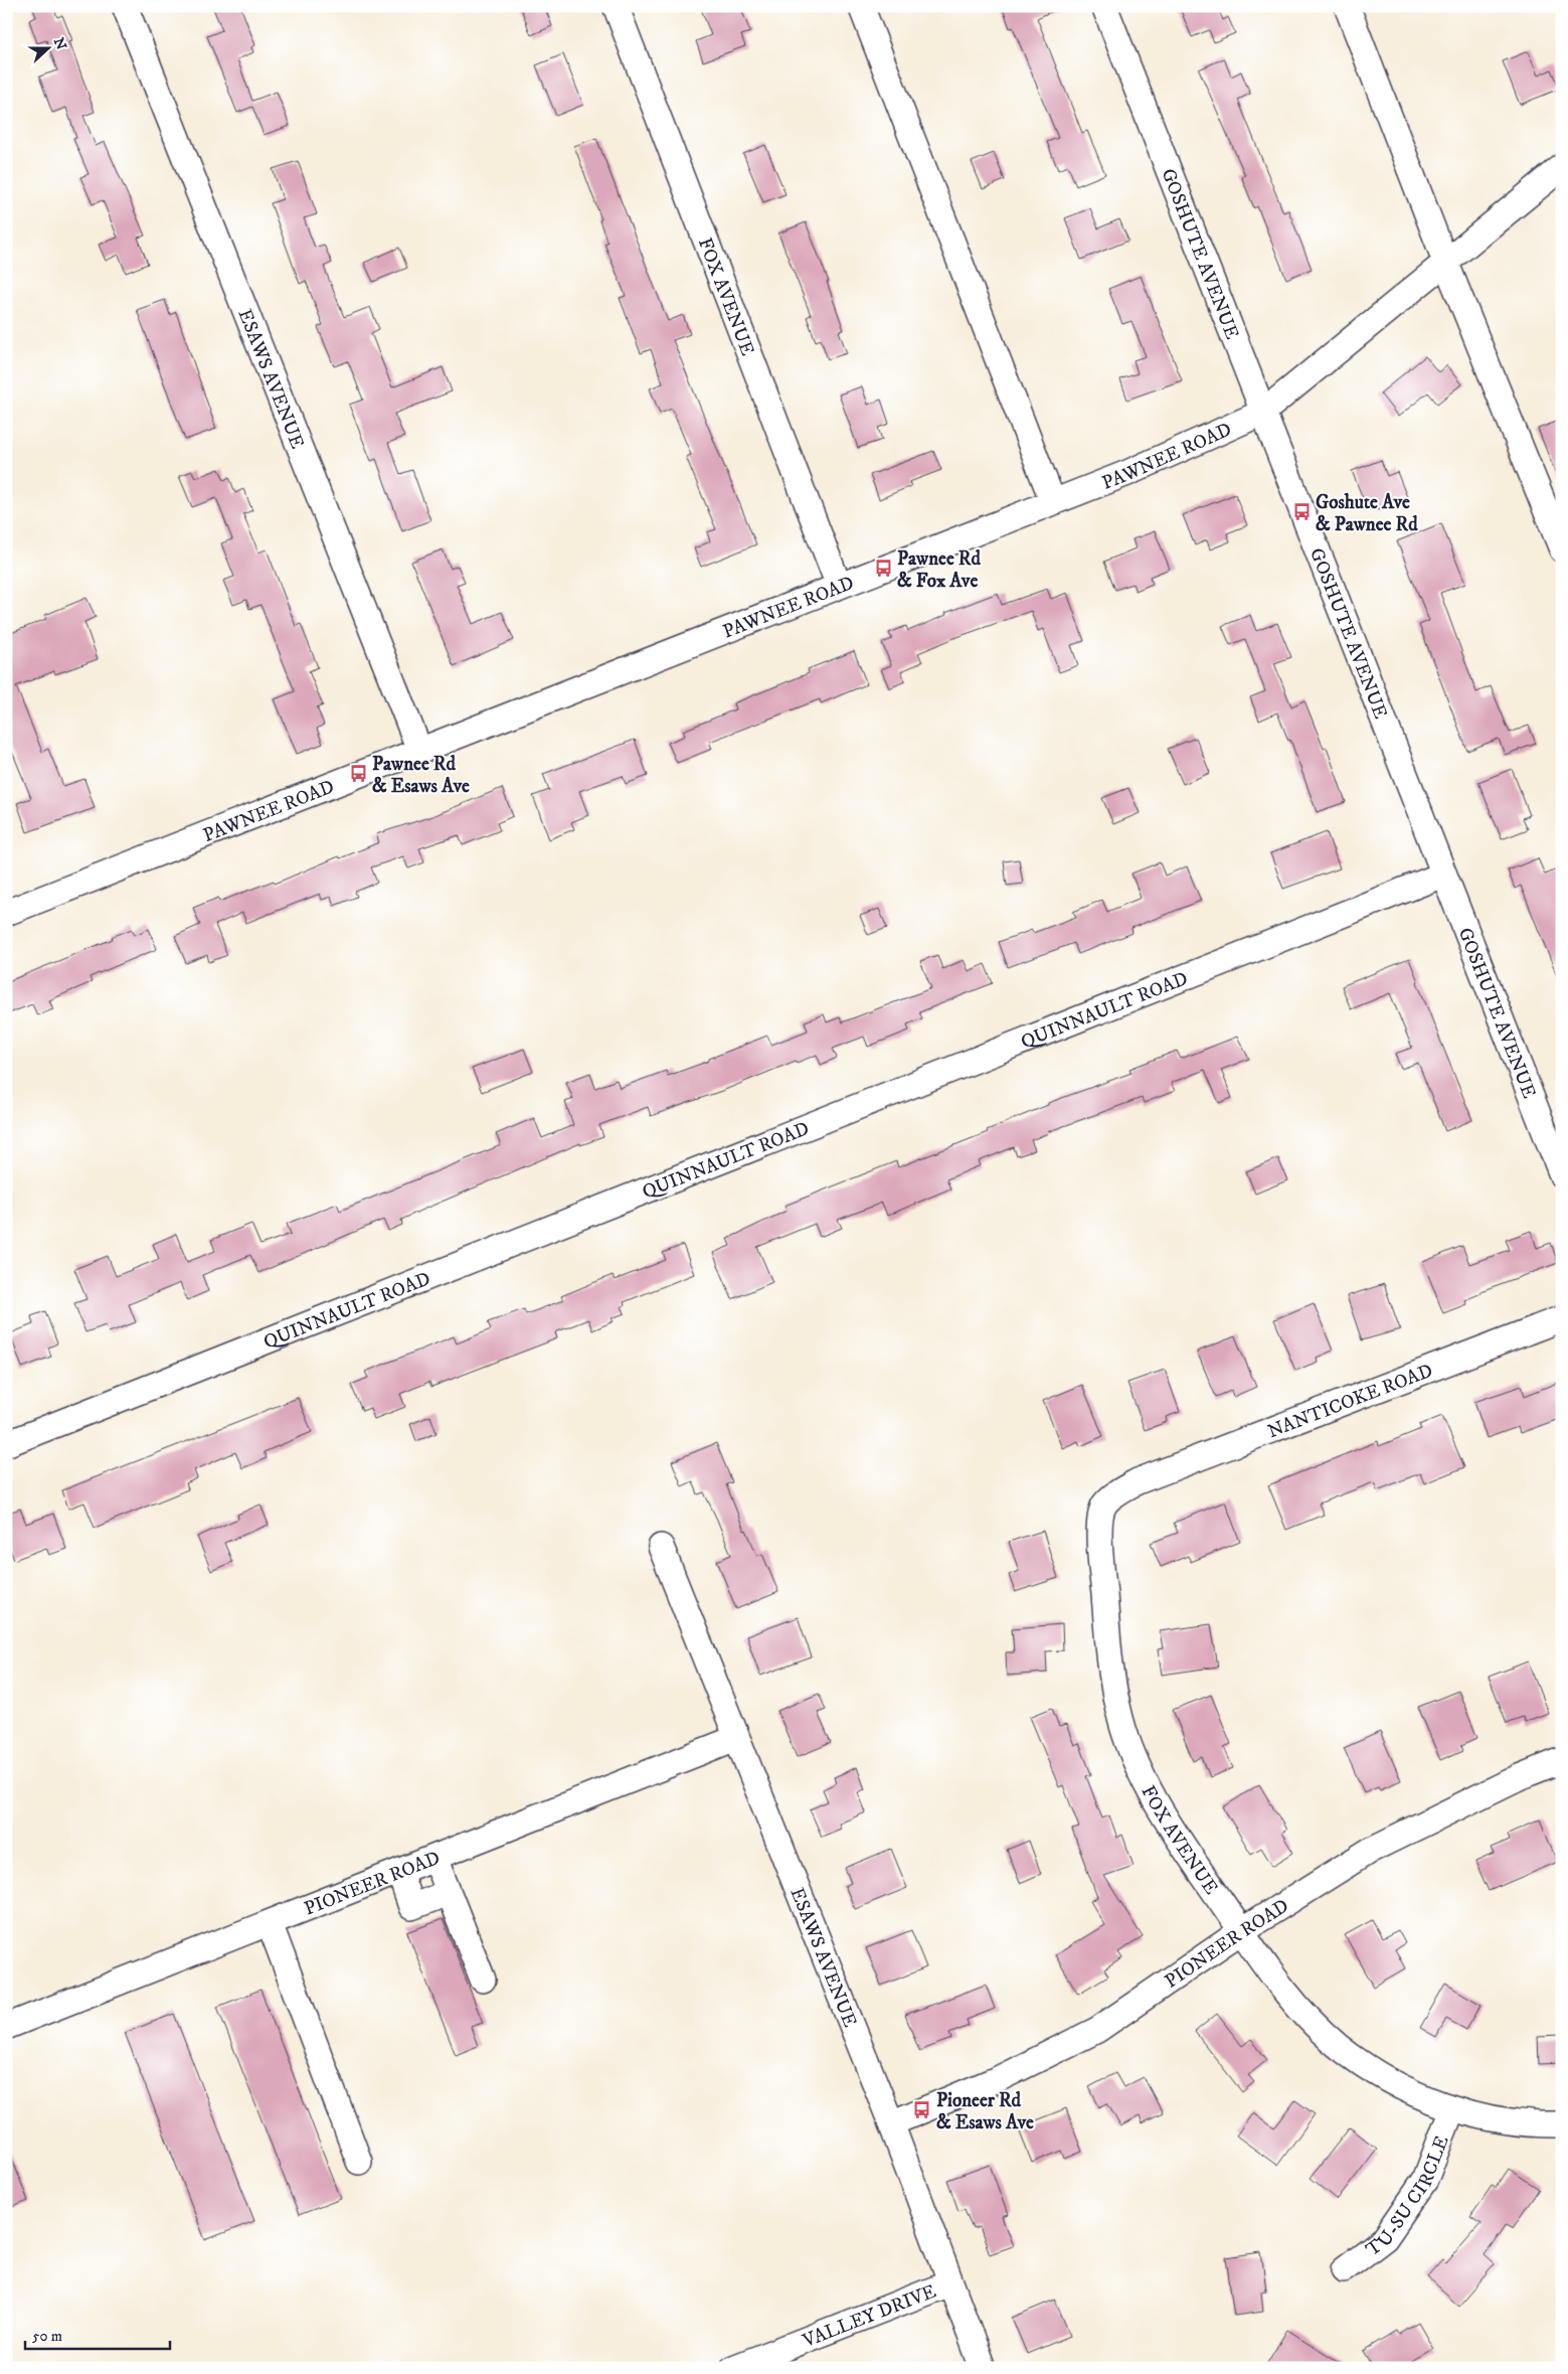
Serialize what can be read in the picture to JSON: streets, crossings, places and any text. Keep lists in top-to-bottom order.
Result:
{
  "streets": {
    "street": [
      "GOSHUTE AVENUE",
      "FOX AVENUE",
      "ESAWS AVENUE",
      "PAWNEE ROAD",
      "QUINNAULT ROAD",
      "NANTICOKE ROAD",
      "PIONEER ROAD",
      "TU-SU CIRCLE",
      "VALLEY DRIVE"
    ]
  },
  "crossings": [
    ["GOSHUTE AVENUE", "PAWNEE ROAD"],
    ["GOSHUTE AVENUE", "QUINNAULT ROAD"],
    ["FOX AVENUE", "PAWNEE ROAD"],
    ["FOX AVENUE", "NANTICOKE ROAD"],
    ["FOX AVENUE", "PIONEER ROAD"],
    ["FOX AVENUE", "TU-SU CIRCLE"],
    ["ESAWS AVENUE", "PAWNEE ROAD"],
    ["ESAWS AVENUE", "PIONEER ROAD"],
    ["ESAWS AVENUE", "VALLEY DRIVE"]
  ],
  "places": {
    "bus stop": [
      "Goshute Ave & Pawnee Rd",
      "Pawnee Rd & Fox Ave",
      "Pawnee Rd & Esaws Ave",
      "Pioneer Rd & Esaws Ave"
    ]
  },
  "scale_bar": "50 m",
  "north": "right"
}
